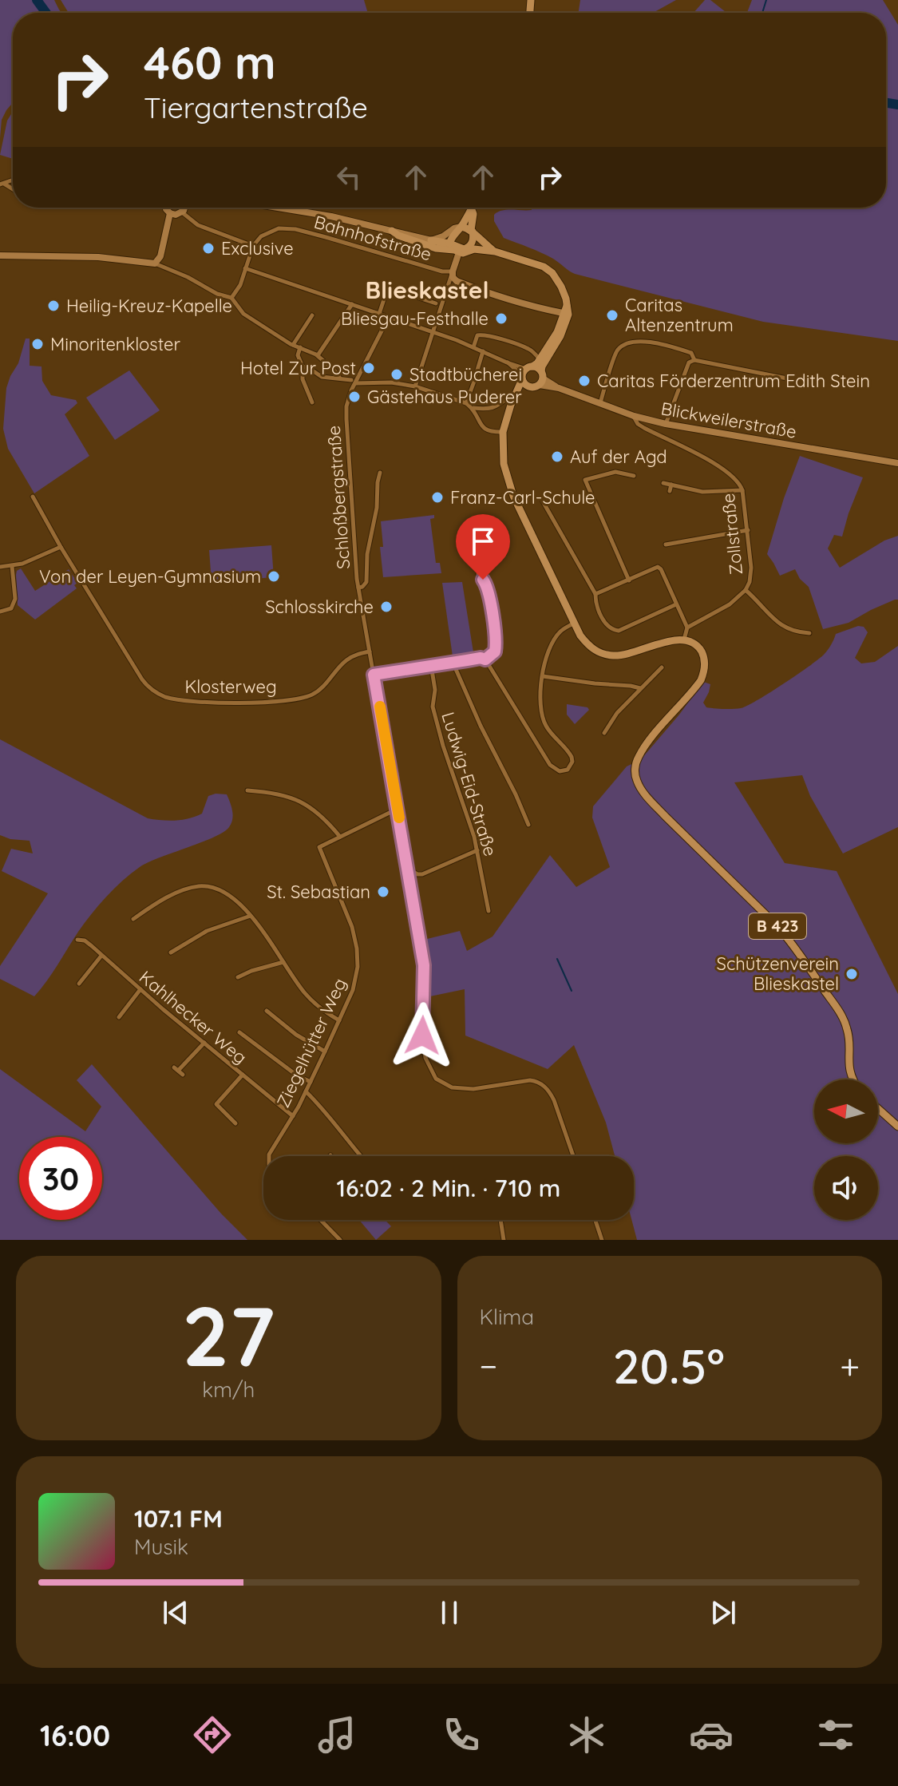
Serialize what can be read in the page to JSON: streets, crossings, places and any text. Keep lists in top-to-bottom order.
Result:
{
  "streets": {
    "main road": ["B 423"],
    "street": [
      "Bahnhofstraße",
      "Blickweilerstraße",
      "Schloßbergstraße",
      "Zollstraße",
      "Klosterweg",
      "Ludwig-Eid-Straße",
      "Kahlhecker Weg",
      "Ziegelhütter Weg"
    ]
  },
  "crossings": [
    ["Blickweilerstraße", "Zollstraße"],
    ["Schloßbergstraße", "Klosterweg"],
    ["Kahlhecker Weg", "Ziegelhütter Weg"]
  ],
  "districts": ["Blieskastel"],
  "places": [
    "Exclusive",
    "Heilig-Kreuz-Kapelle",
    "Caritas Altenzentrum",
    "Bliesgau-Festhalle",
    "Minoritenkloster",
    "Hotel Zur Post",
    "Stadtbücherei",
    "Caritas Förderzentrum Edith Stein",
    "Gästehaus Puderer",
    "Auf der Agd",
    "Franz-Carl-Schule",
    "Von der Leyen-Gymnasium",
    "Schlosskirche",
    "St. Sebastian",
    "Schützenverein Blieskastel"
  ],
  "north": "left",
  "page": {
    "turn": ["460 m", "Tiergartenstraße"],
    "limit": "30",
    "trip": "16:02 · 2 Min. · 710 m",
    "tile": [
      ["27", "km/h"],
      "Klima"
    ],
    "heat": ["−", "20.5°", "+"],
    "song": ["107.1 FM", "Musik"],
    "tabs": "16:00"
  }
}
